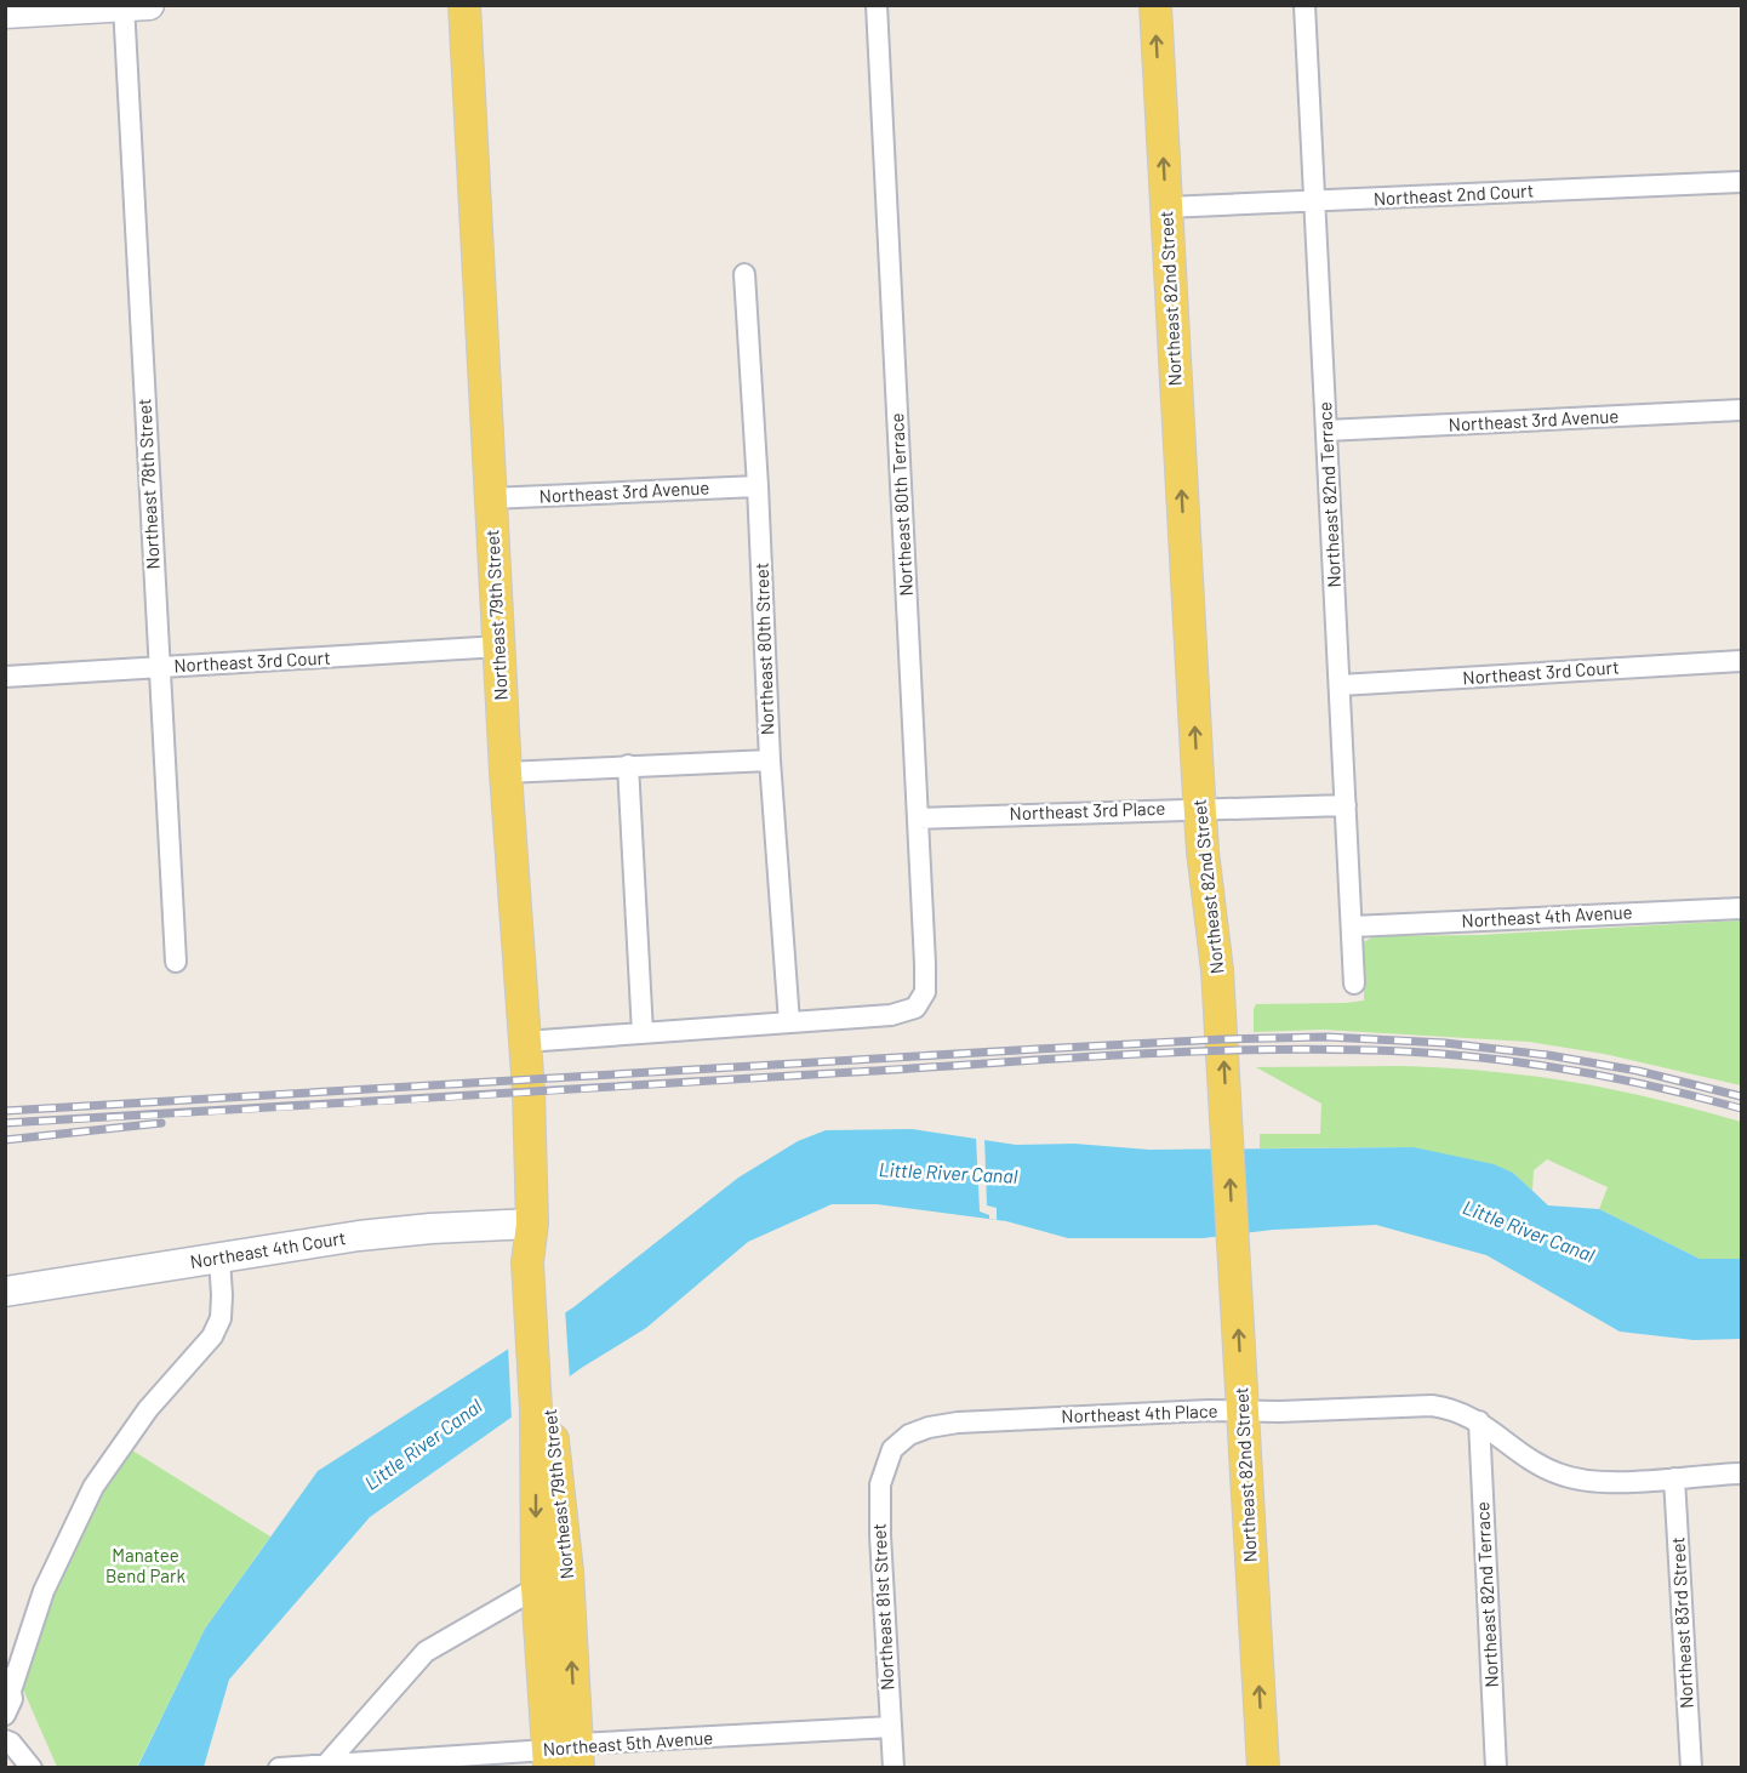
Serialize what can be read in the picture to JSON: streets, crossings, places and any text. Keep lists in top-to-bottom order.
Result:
{
  "streets": {
    "main road": ["Northeast 82nd Street", "Northeast 79th Street"],
    "street": [
      "Northeast 2nd Court",
      "Northeast 3rd Avenue",
      "Northeast 78th Street",
      "Northeast 82nd Terrace",
      "Northeast 80th Terrace",
      "Northeast 80th Street",
      "Northeast 3rd Court",
      "Northeast 3rd Place",
      "Northeast 4th Avenue",
      "Northeast 4th Court",
      "Northeast 4th Place",
      "Northeast 81st Street",
      "Northeast 83rd Street",
      "Northeast 5th Avenue"
    ]
  },
  "crossings": [
    ["Northeast 2nd Court", "Northeast 82nd Street"],
    ["Northeast 2nd Court", "Northeast 82nd Terrace"],
    ["Northeast 82nd Street", "Northeast 3rd Place"],
    ["Northeast 82nd Street", "Northeast 4th Place"],
    ["Northeast 3rd Avenue", "Northeast 82nd Terrace"],
    ["Northeast 3rd Avenue", "Northeast 79th Street"],
    ["Northeast 3rd Avenue", "Northeast 80th Street"],
    ["Northeast 78th Street", "Northeast 3rd Court"],
    ["Northeast 82nd Terrace", "Northeast 3rd Court"],
    ["Northeast 82nd Terrace", "Northeast 3rd Place"],
    ["Northeast 82nd Terrace", "Northeast 4th Avenue"],
    ["Northeast 82nd Terrace", "Northeast 4th Place"],
    ["Northeast 80th Terrace", "Northeast 80th Street"],
    ["Northeast 80th Terrace", "Northeast 3rd Place"],
    ["Northeast 79th Street", "Northeast 3rd Court"],
    ["Northeast 79th Street", "Northeast 4th Court"],
    ["Northeast 79th Street", "Northeast 5th Avenue"],
    ["Northeast 4th Place", "Northeast 81st Street"],
    ["Northeast 81st Street", "Northeast 5th Avenue"]
  ],
  "one_way": ["Northeast 82nd Street"],
  "water": ["Little River Canal"],
  "parks": ["Manatee Bend Park"]
}
